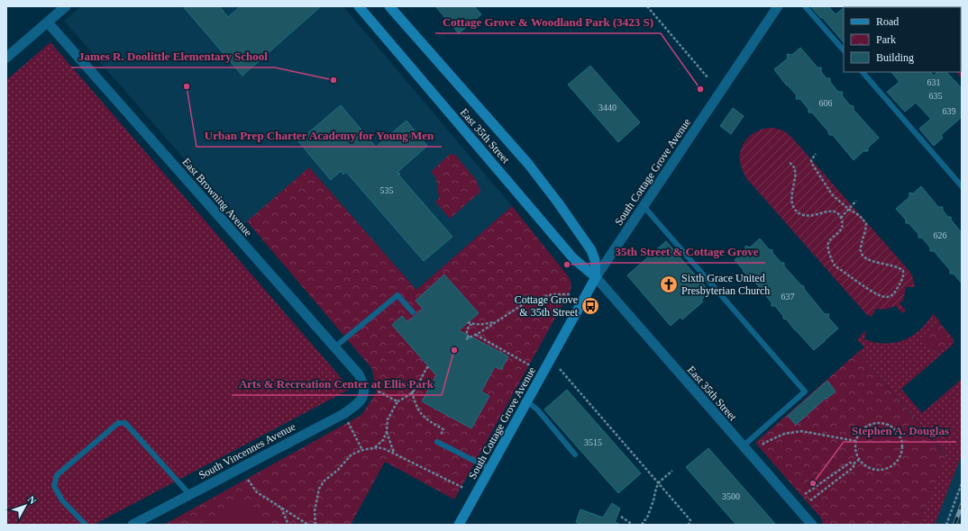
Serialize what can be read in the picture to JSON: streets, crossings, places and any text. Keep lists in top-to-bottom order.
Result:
{
  "streets": {
    "main road": ["East 35th Street", "South Cottage Grove Avenue"],
    "street": ["East Browning Avenue", "South Vincennes Avenue"]
  },
  "crossings": [
    ["East 35th Street", "South Cottage Grove Avenue"],
    ["East Browning Avenue", "South Vincennes Avenue"]
  ],
  "places": {
    "other": [
      "James R. Doolittle Elementary School",
      "Urban Prep Charter Academy for Young Men",
      "Cottage Grove & Woodland Park (3423 S)",
      "35th Street & Cottage Grove",
      "Arts & Recreation Center at Ellis Park",
      "Stephen A. Douglas"
    ],
    "church": ["Sixth Grace United Presbyterian Church"],
    "bus stop": ["Cottage Grove & 35th Street"]
  },
  "house_numbers": [
    "631",
    "635",
    "606",
    "3440",
    "639",
    "535",
    "626",
    "637",
    "3515",
    "3500"
  ],
  "legend": ["Road", "Park", "Building"],
  "north": "top right"
}
